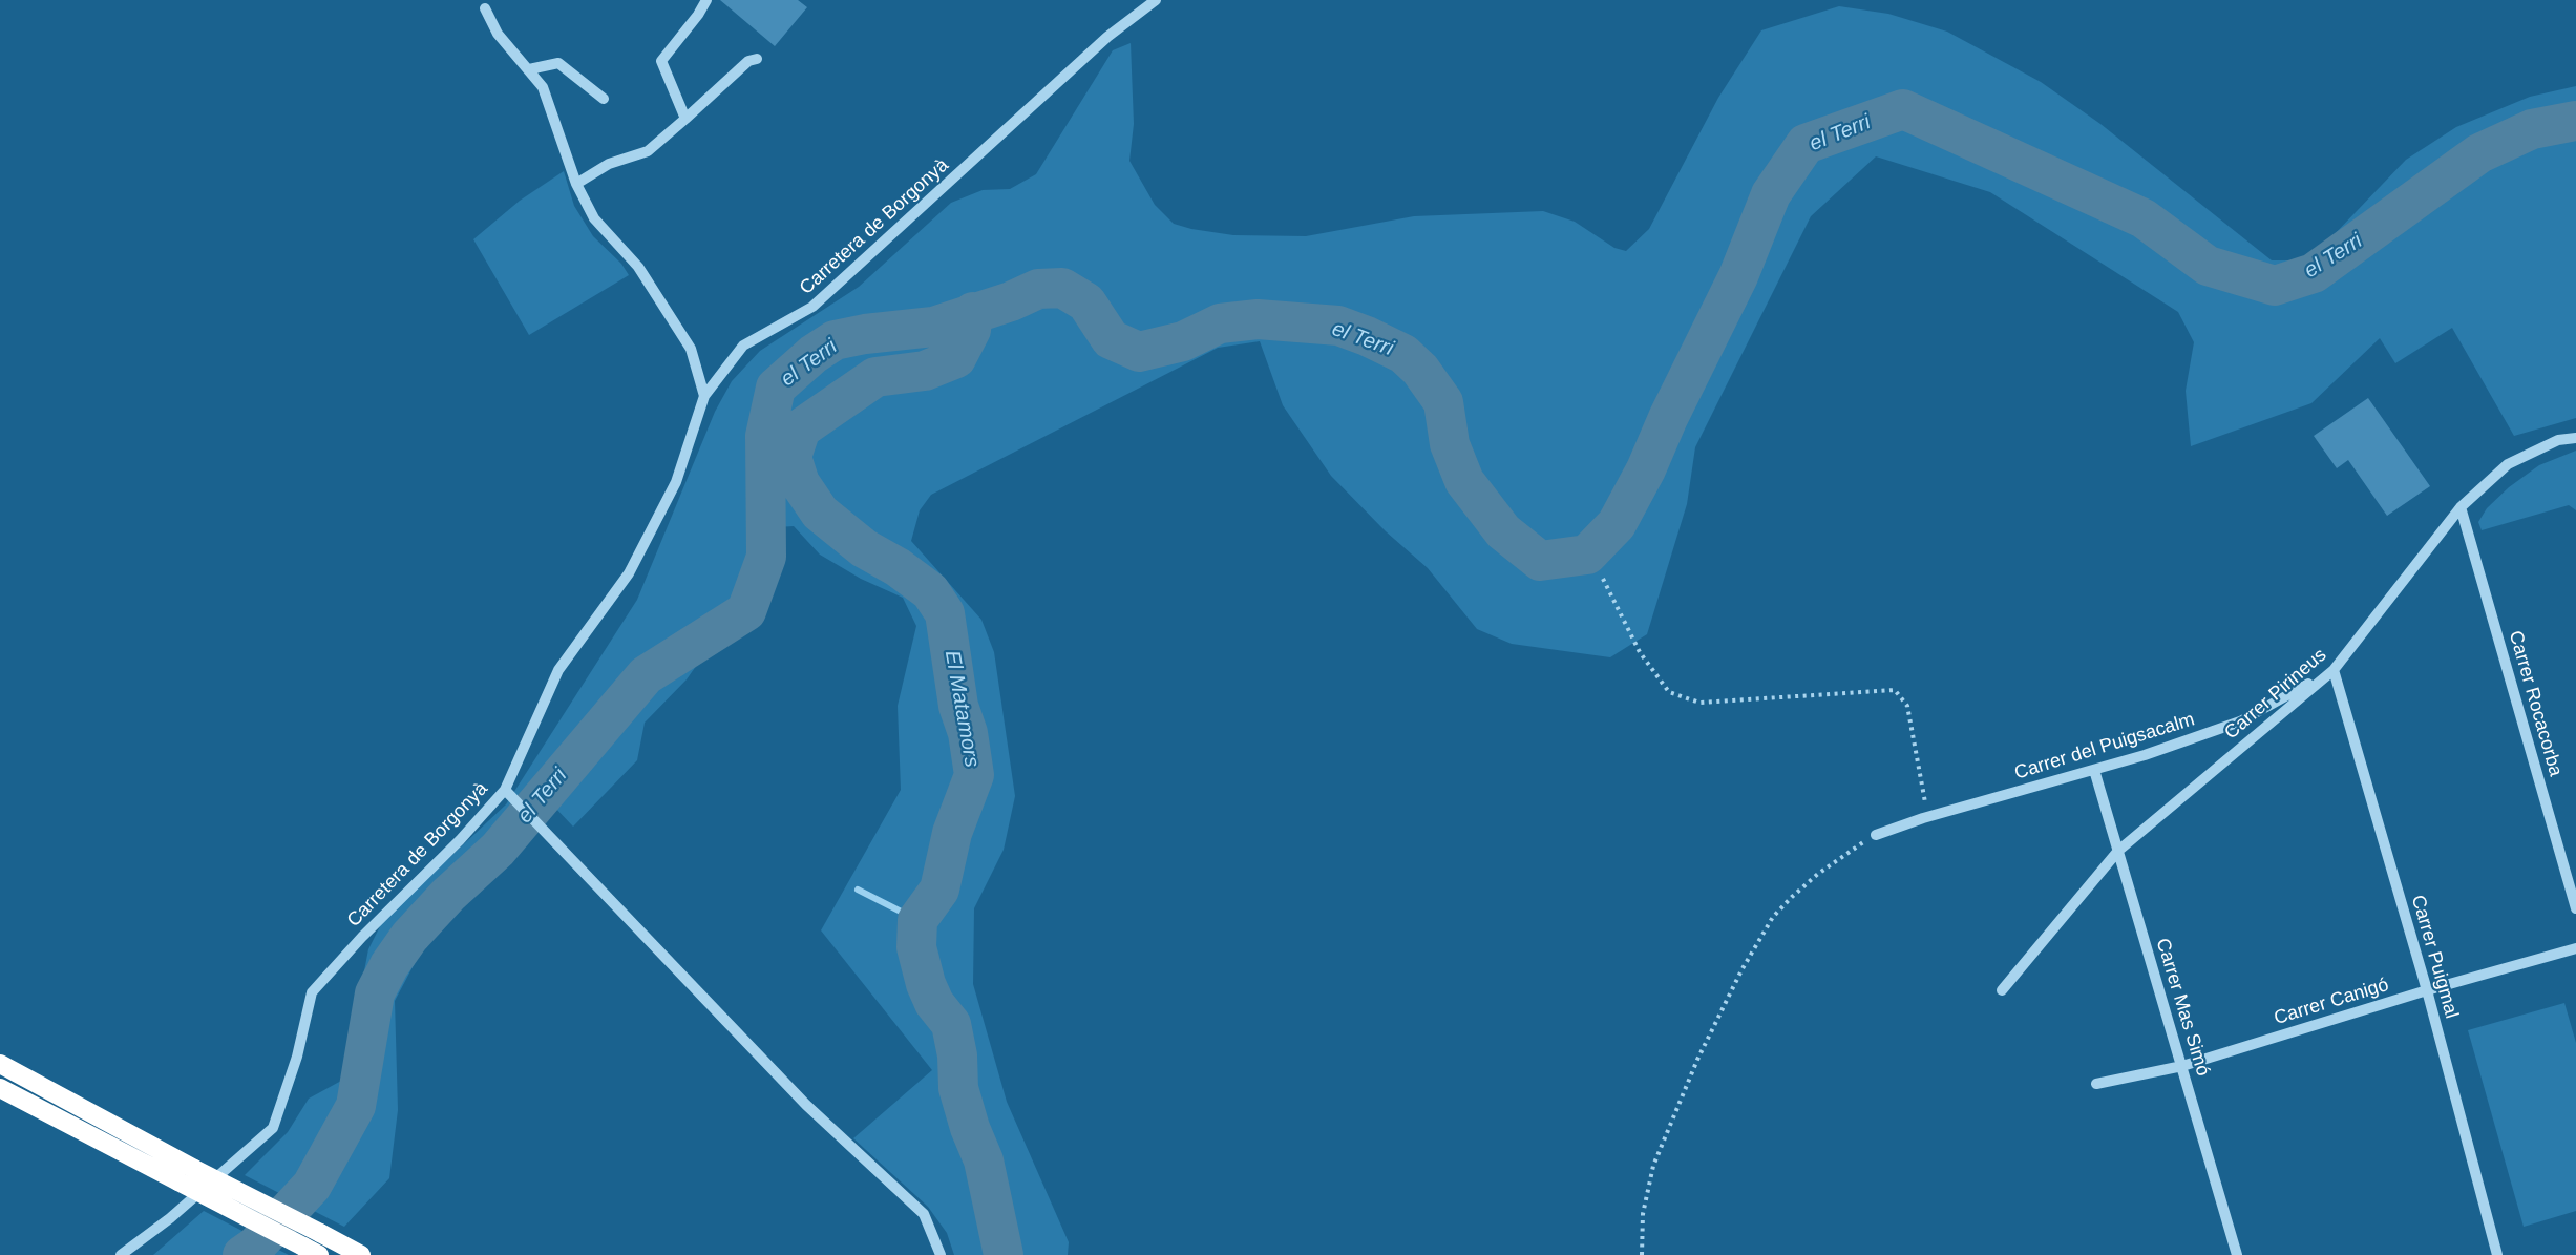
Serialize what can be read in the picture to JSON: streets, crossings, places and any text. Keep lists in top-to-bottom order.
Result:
{
  "streets": {
    "street": [
      "Carretera de Borgonyà",
      "Carrer Pirineus",
      "Carrer Rocacorba",
      "Carrer del Puigsacalm",
      "Carrer Puigmal",
      "Carrer Canigó",
      "Carrer Mas Simó"
    ]
  },
  "crossings": [
    ["Carrer Pirineus", "Carrer Rocacorba"],
    ["Carrer Pirineus", "Carrer del Puigsacalm"],
    ["Carrer Pirineus", "Carrer Puigmal"],
    ["Carrer Pirineus", "Carrer Mas Simó"],
    ["Carrer del Puigsacalm", "Carrer Puigmal"],
    ["Carrer del Puigsacalm", "Carrer Mas Simó"],
    ["Carrer Puigmal", "Carrer Canigó"],
    ["Carrer Canigó", "Carrer Mas Simó"]
  ],
  "water": ["el Terri", "El Matamors"]
}
